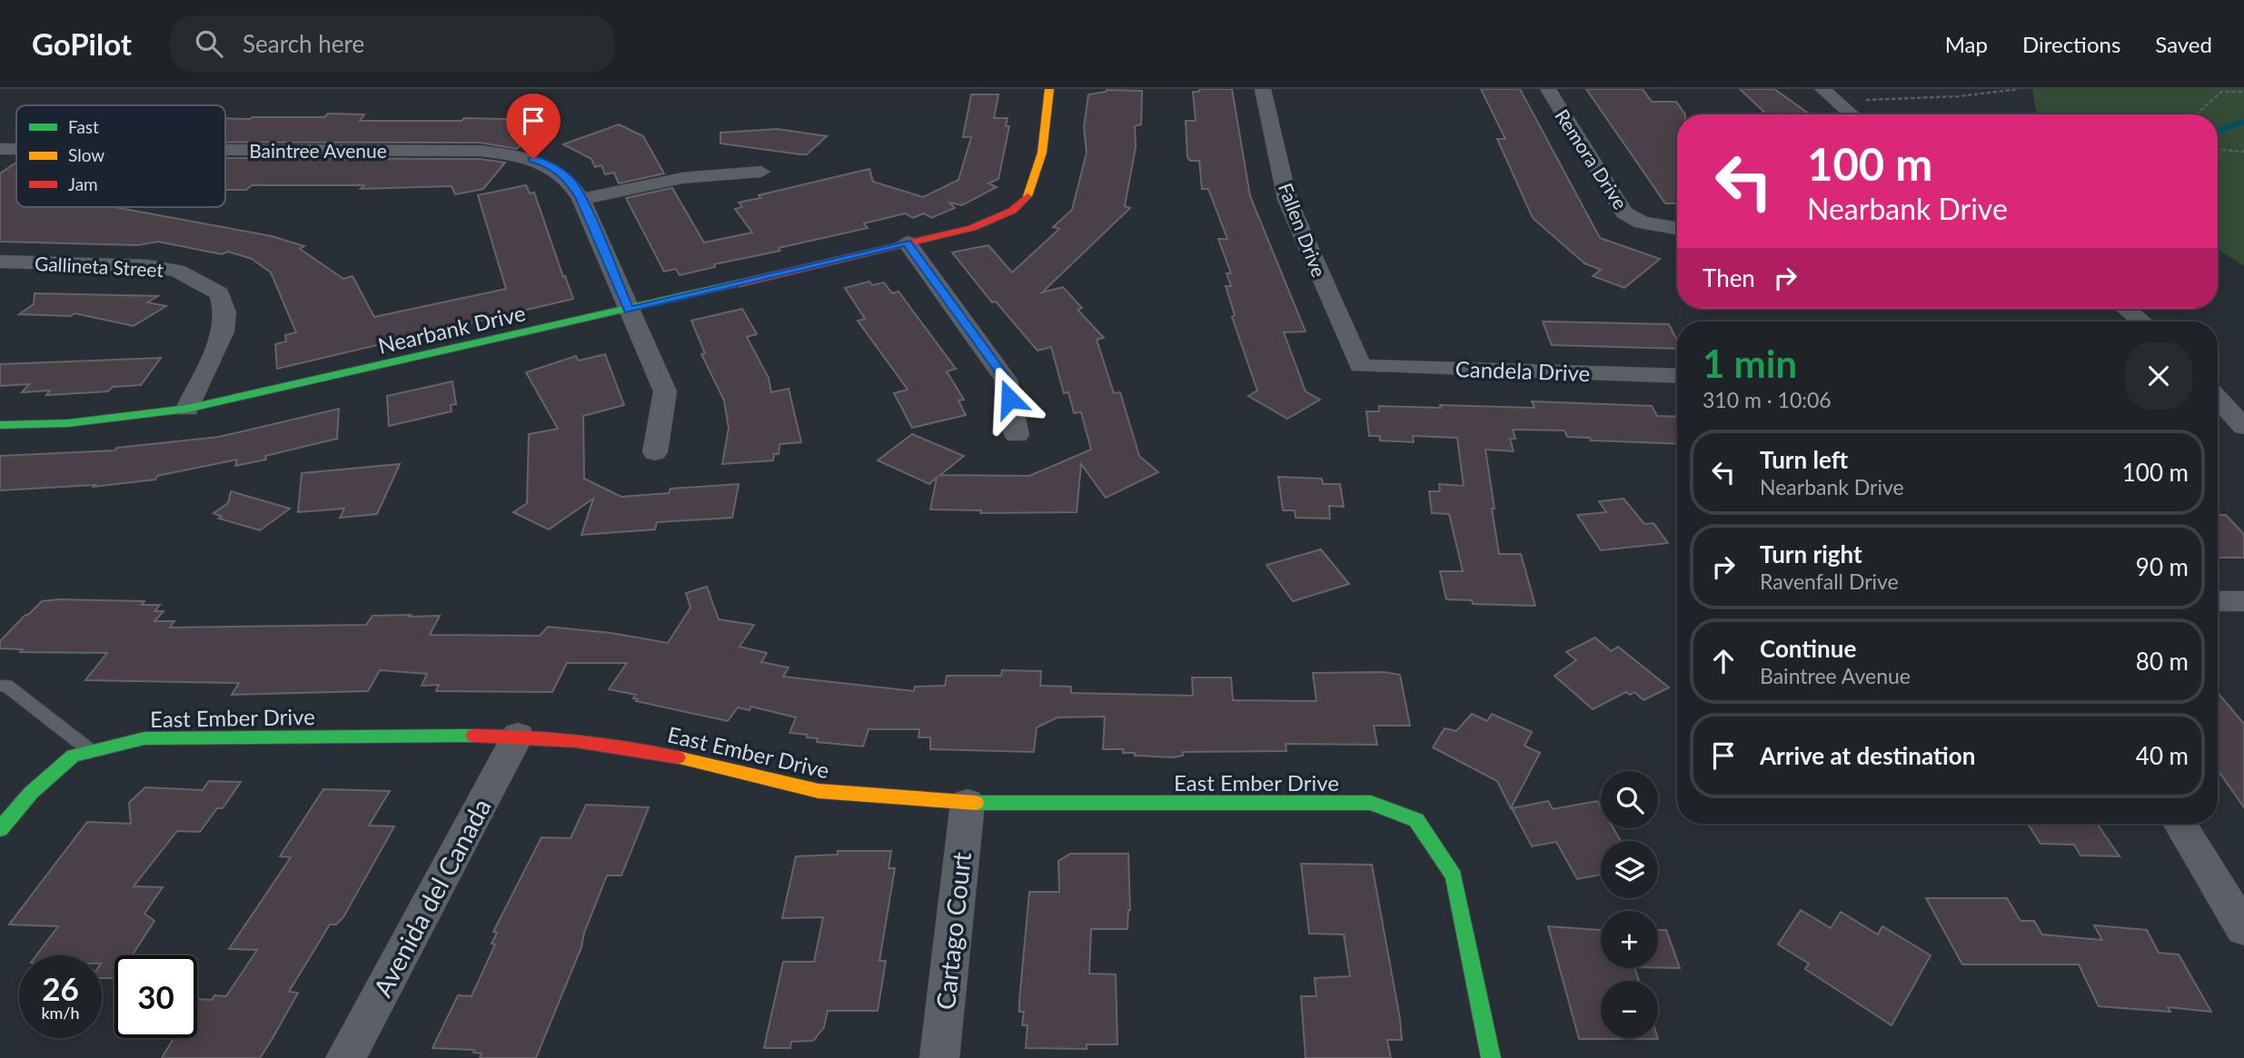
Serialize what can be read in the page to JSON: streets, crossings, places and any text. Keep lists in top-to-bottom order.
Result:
{
  "streets": {
    "street": [
      "Baintree Avenue",
      "Remora Drive",
      "Fallen Drive",
      "Gallineta Street",
      "Nearbank Drive",
      "Candela Drive",
      "East Ember Drive",
      "Avenida del Canada",
      "Cartago Court"
    ]
  },
  "crossings": [
    ["Baintree Avenue", "Nearbank Drive"],
    ["Fallen Drive", "Candela Drive"],
    ["Gallineta Street", "Nearbank Drive"],
    ["East Ember Drive", "Avenida del Canada"],
    ["East Ember Drive", "Cartago Court"]
  ],
  "legend": ["Fast", "Slow", "Jam"],
  "page": {
    "header": "GoPilot",
    "search": "Search here",
    "nav": ["Map", "Directions", "Saved"],
    "turn": ["100 m", "Nearbank Drive"],
    "then": "Then",
    "heading": ["1 min", "310 m · 10:06"],
    "list": [
      {
        "name": "Turn left",
        "note": "Nearbank Drive",
        "value": "100 m"
      },
      {
        "name": "Turn right",
        "note": "Ravenfall Drive",
        "value": "90 m"
      },
      {
        "name": "Continue",
        "note": "Baintree Avenue",
        "value": "80 m"
      },
      {
        "name": "Arrive at destination",
        "value": "40 m"
      }
    ],
    "map_buttons": ["+", "−"],
    "speed": "26 km/h",
    "limit": "30"
  }
}
